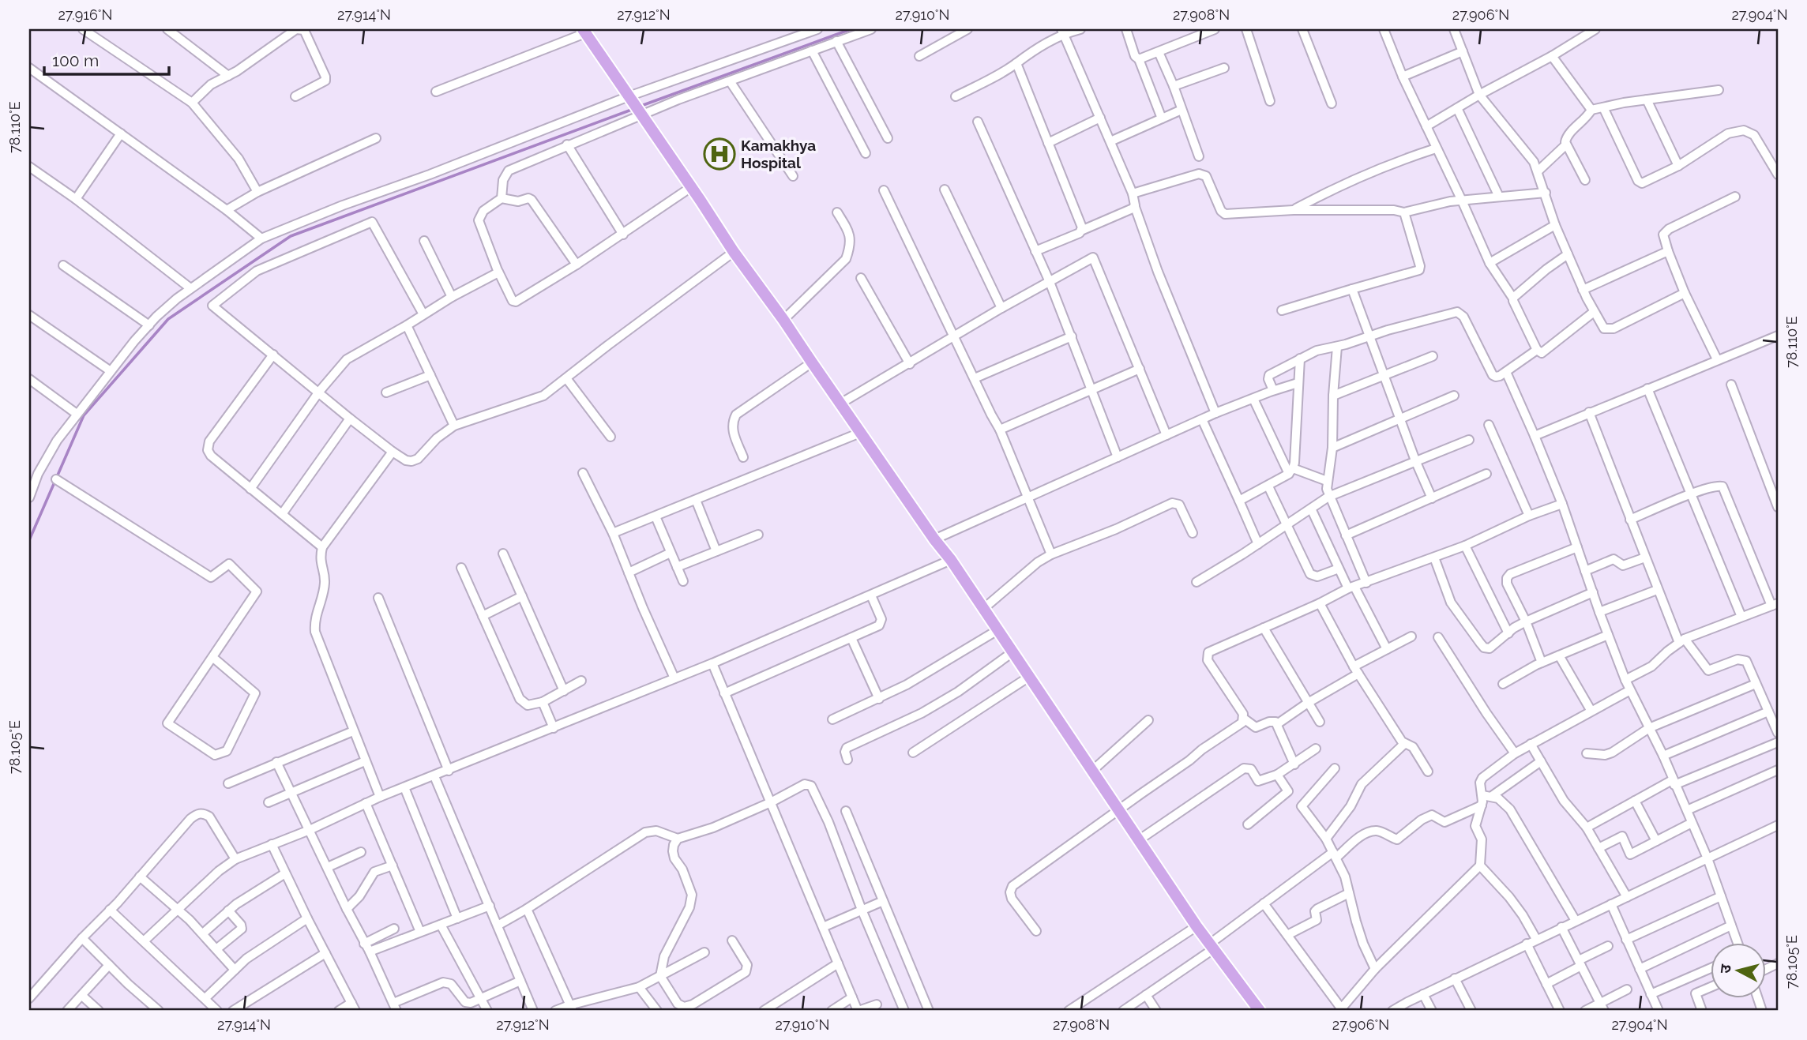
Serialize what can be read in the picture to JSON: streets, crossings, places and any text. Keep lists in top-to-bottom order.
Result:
{
  "places": {
    "hospital": ["Kamakhya Hospital"]
  },
  "scale_bar": "100 m",
  "north": "left",
  "coordinates": [
    "27.916°N",
    "27.914°N",
    "27.912°N",
    "27.910°N",
    "27.908°N",
    "27.906°N",
    "27.904°N",
    "78.110°E",
    "78.105°E"
  ]
}
